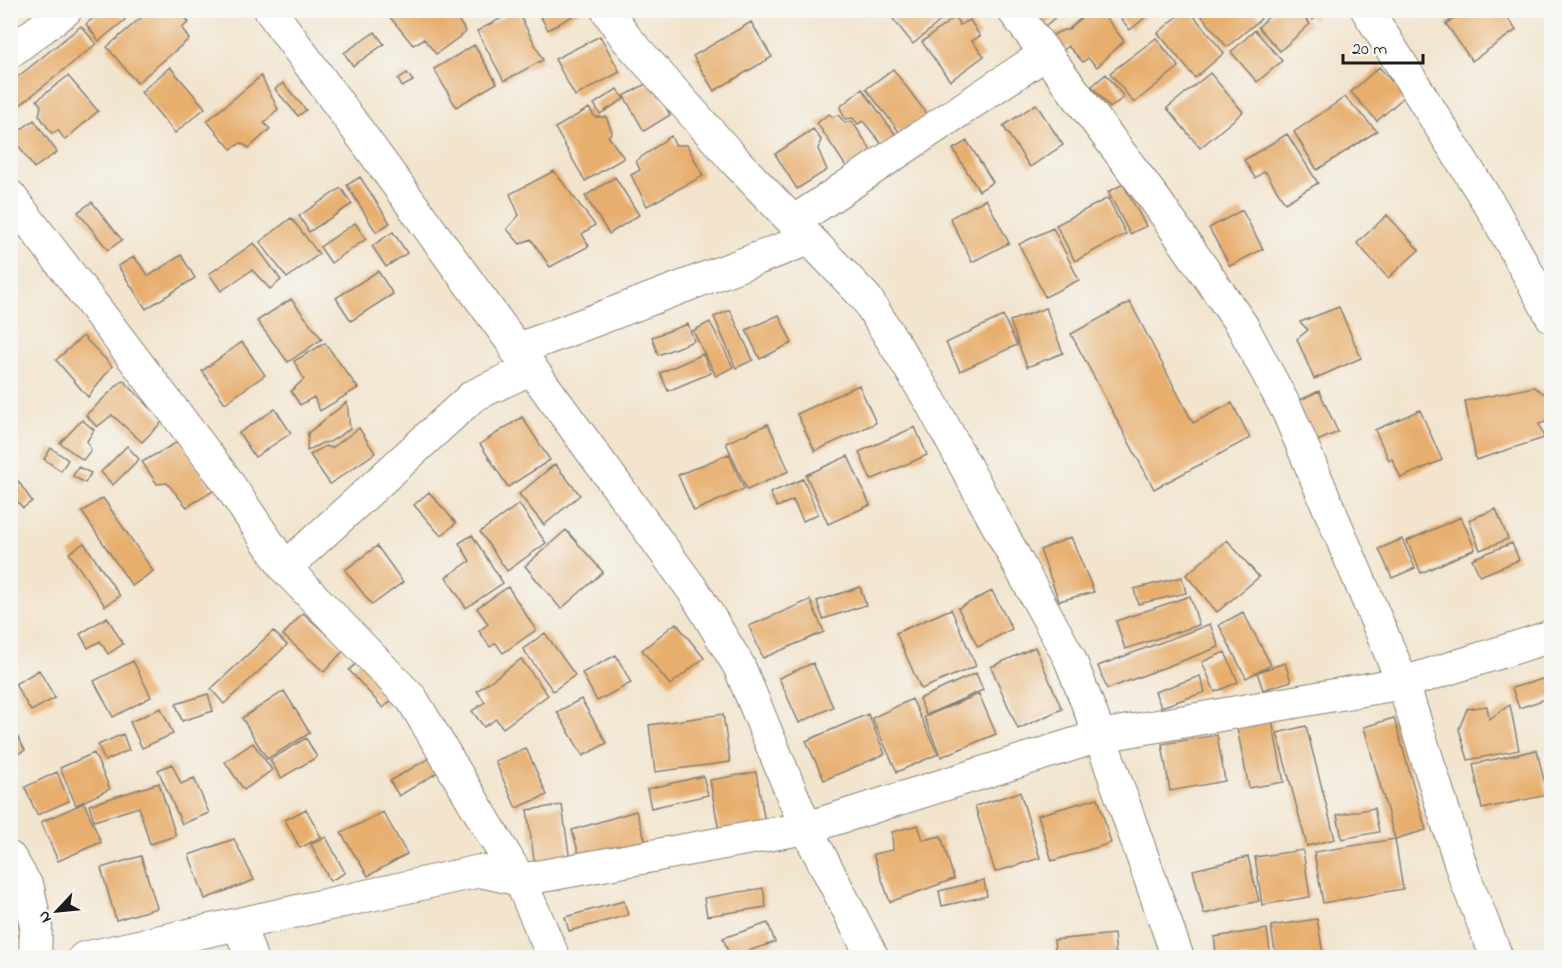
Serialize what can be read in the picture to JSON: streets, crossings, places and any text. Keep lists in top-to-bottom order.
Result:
{
  "scale_bar": "20 m",
  "north": "bottom left"
}
